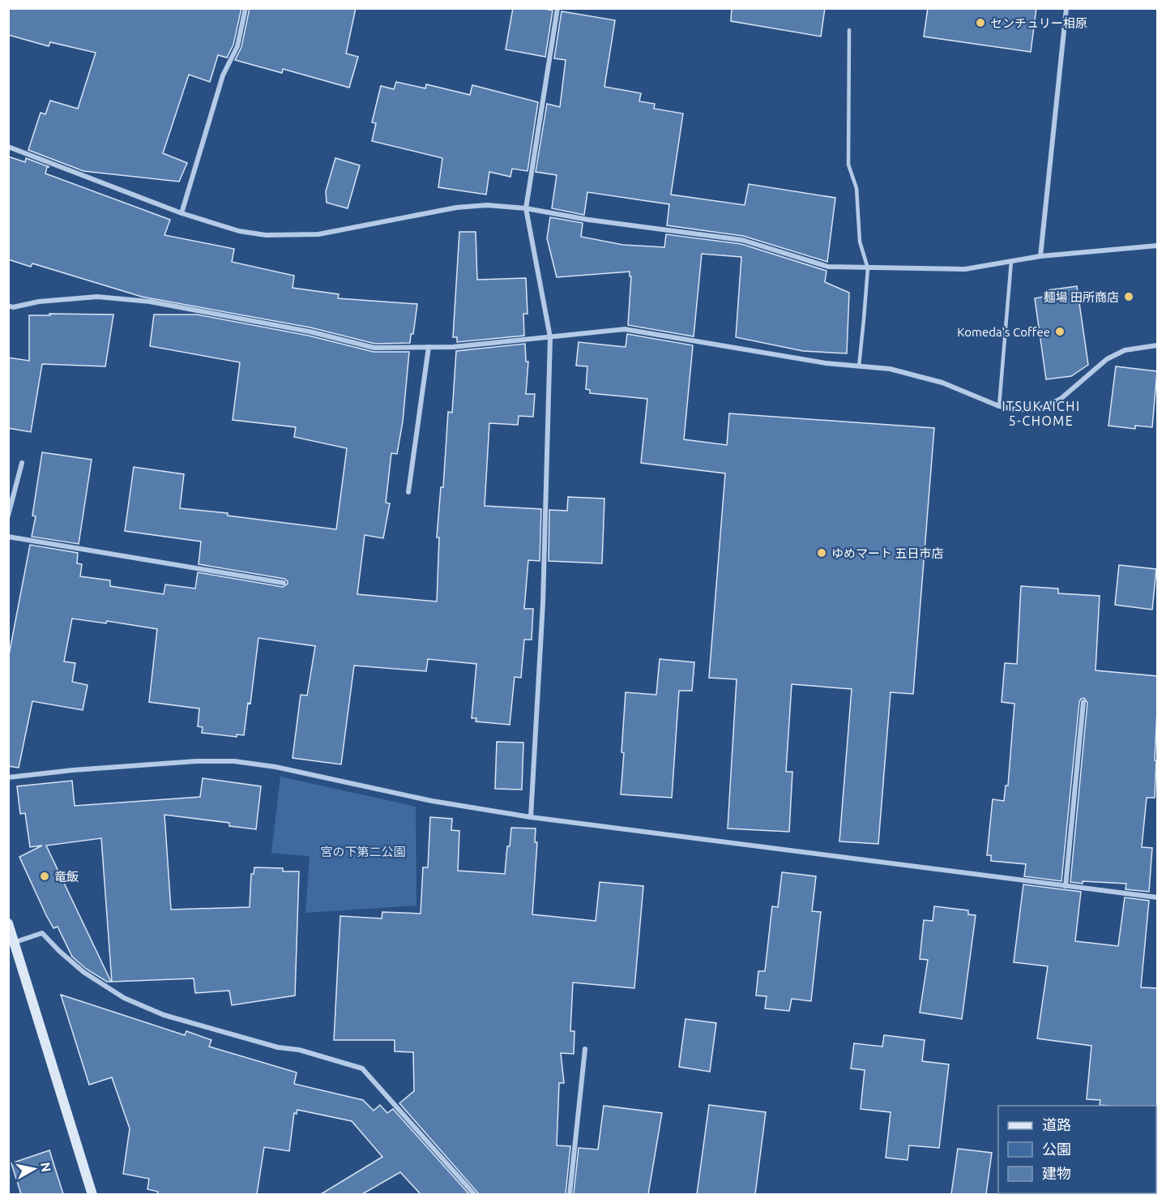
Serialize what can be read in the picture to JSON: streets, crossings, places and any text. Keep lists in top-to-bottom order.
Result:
{
  "districts": ["ITSUKAICHI 5-CHOME"],
  "parks": ["宮の下第二公園"],
  "places": [
    "センチュリー相原",
    "麺場 田所商店",
    "Komeda's Coffee",
    "ゆめマート 五日市店",
    "竜飯"
  ],
  "legend": ["道路", "公園", "建物"],
  "north": "right"
}
